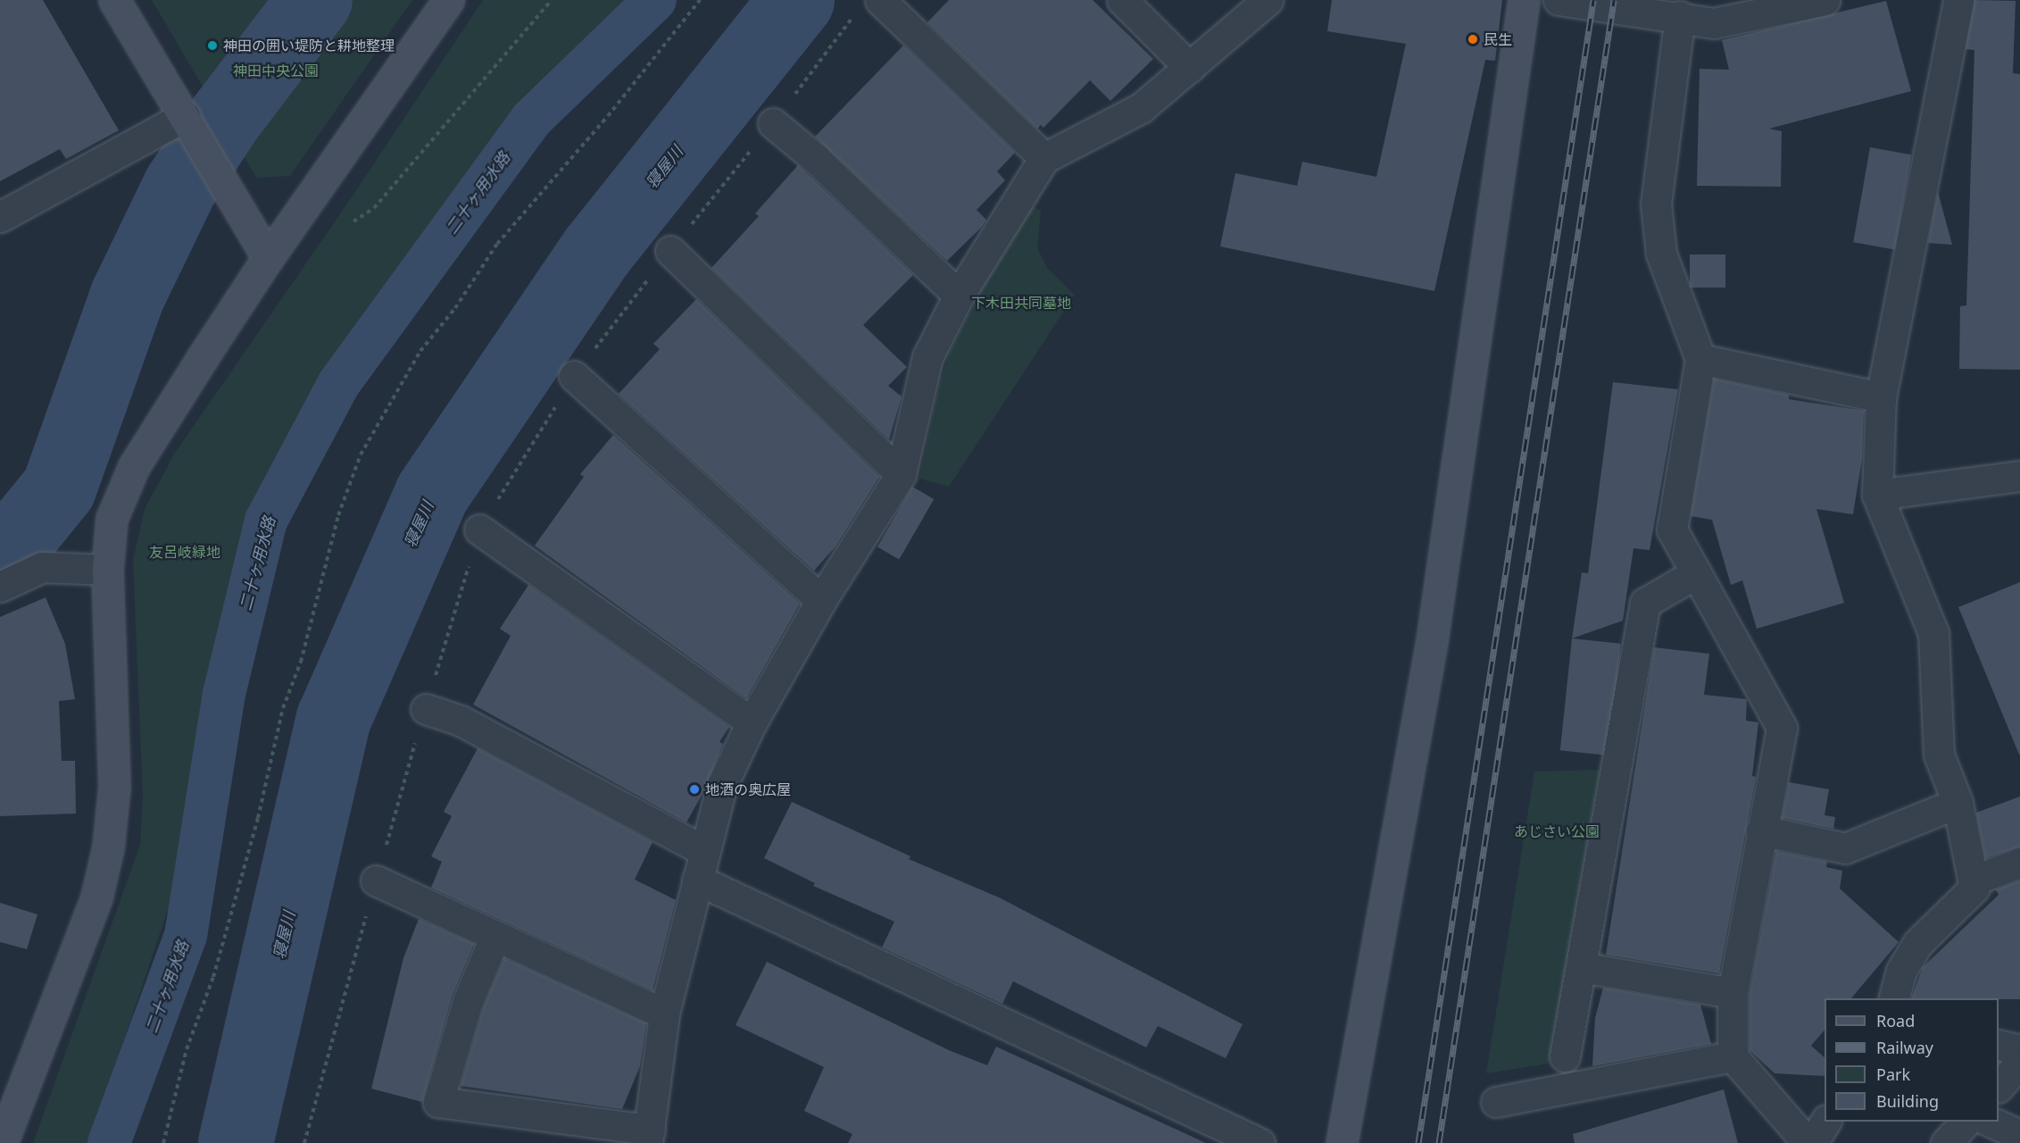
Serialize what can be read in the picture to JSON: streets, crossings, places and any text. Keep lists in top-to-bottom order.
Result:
{
  "water": ["寝屋川", "二十ヶ用水路"],
  "parks": [
    "神田中央公園",
    "下木田共同墓地",
    "友呂岐緑地",
    "あじさい公園"
  ],
  "places": ["民生", "神田の囲い堤防と耕地整理", "地酒の奥広屋"],
  "legend": [
    "Road",
    "Railway",
    "Park",
    "Building"
  ]
}
